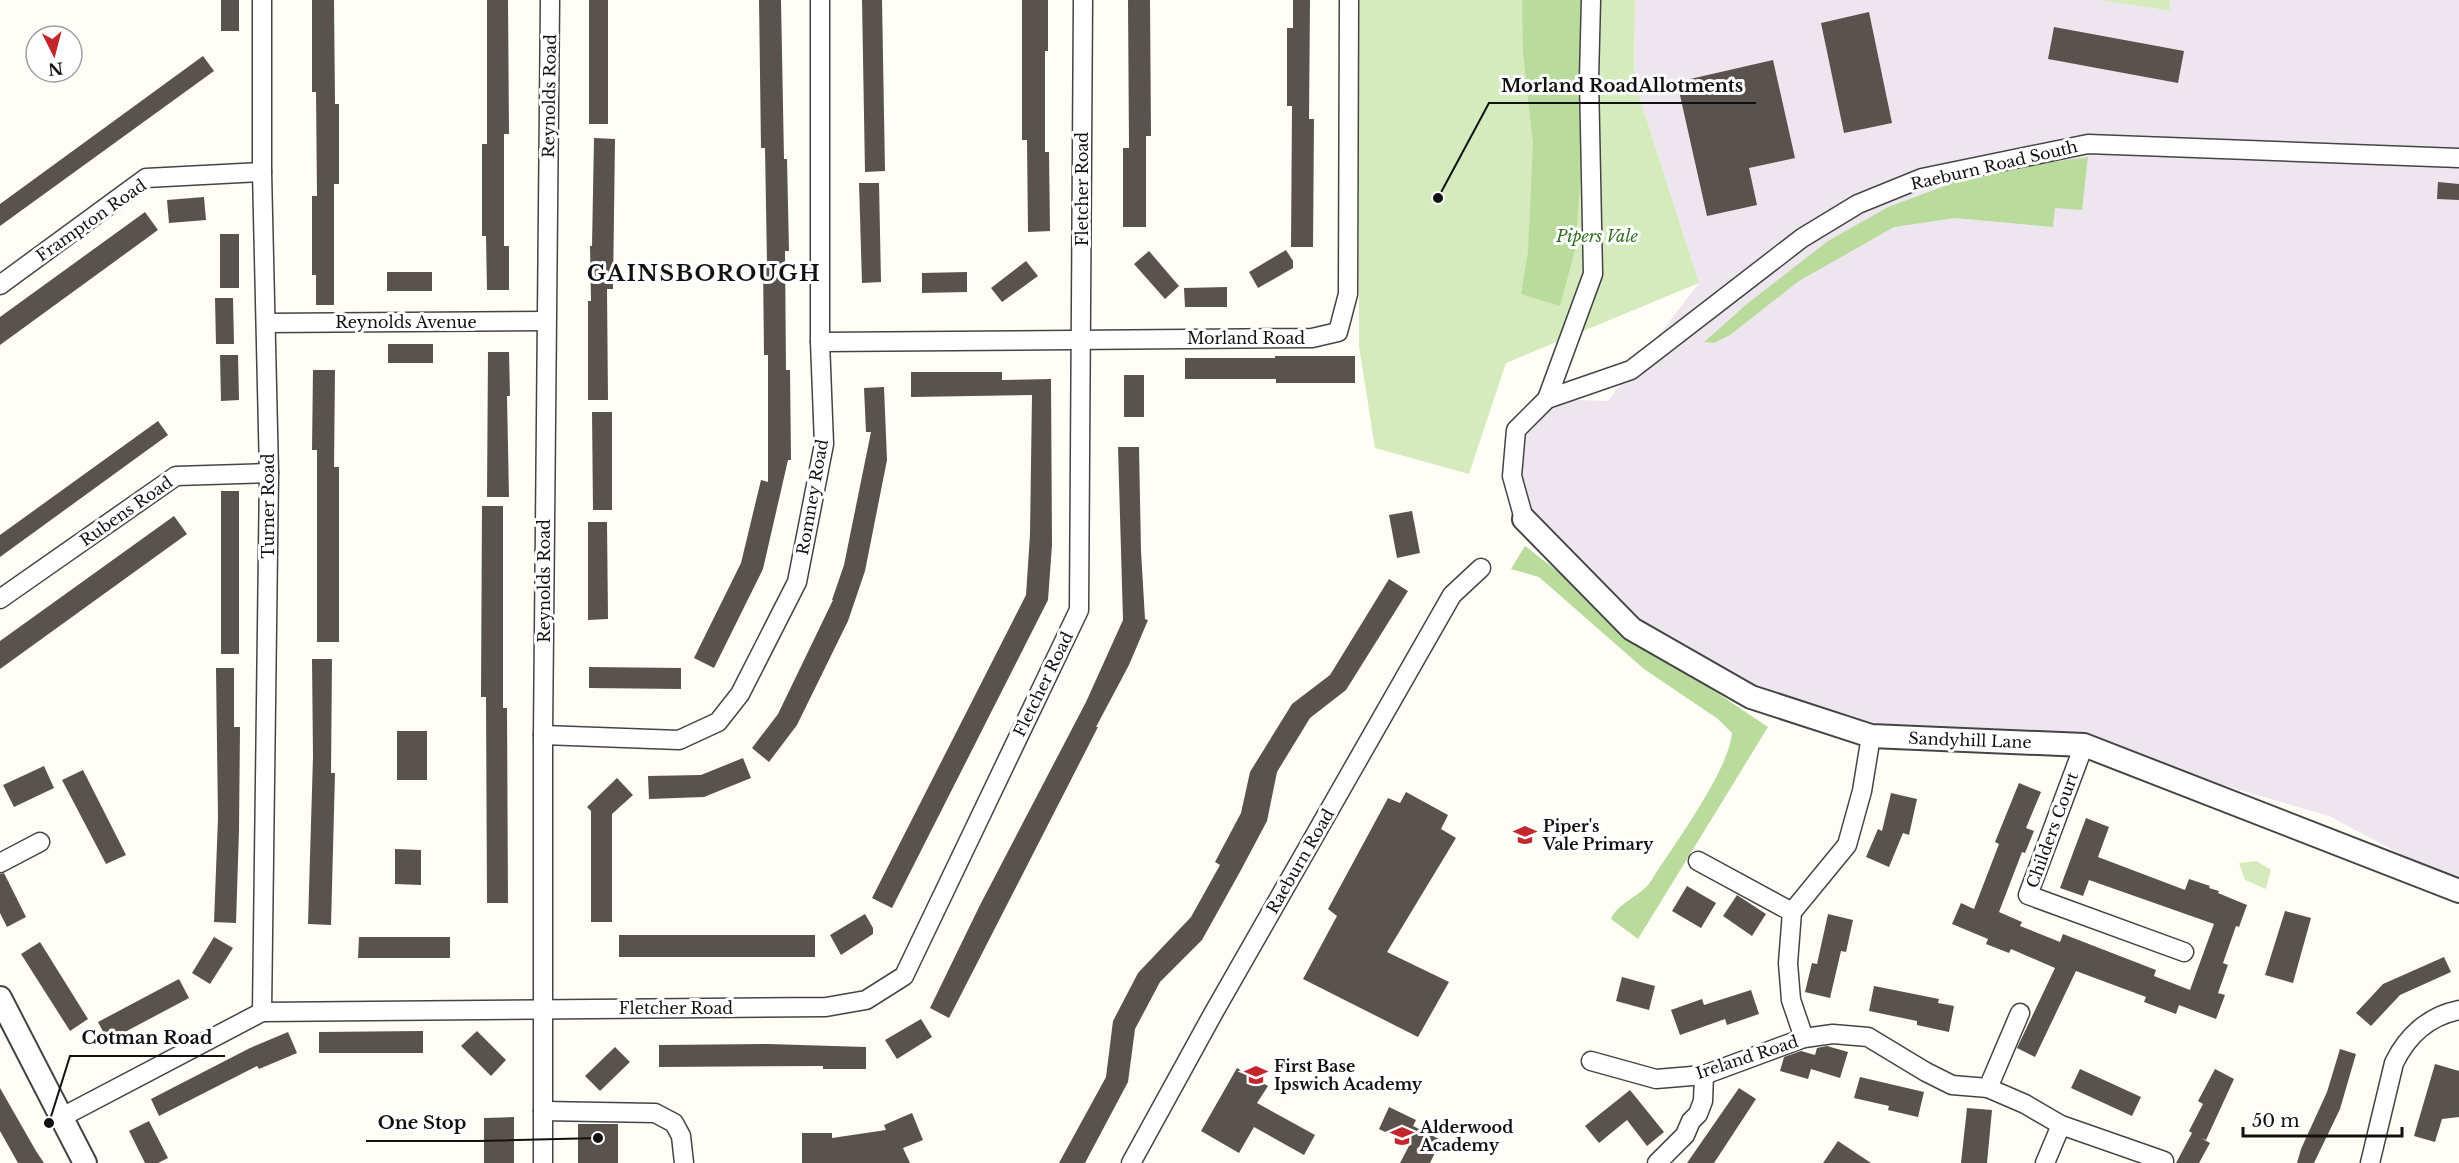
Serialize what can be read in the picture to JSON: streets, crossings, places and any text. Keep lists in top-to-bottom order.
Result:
{
  "streets": {
    "street": [
      "Reynolds Road",
      "Raeburn Road South",
      "Fletcher Road",
      "Frampton Road",
      "Reynolds Avenue",
      "Morland Road",
      "Romney Road",
      "Turner Road",
      "Rubens Road",
      "Sandyhill Lane",
      "Childers Court",
      "Raeburn Road",
      "Ireland Road"
    ]
  },
  "crossings": [
    ["Reynolds Road", "Fletcher Road"],
    ["Reynolds Road", "Reynolds Avenue"],
    ["Reynolds Road", "Romney Road"],
    ["Raeburn Road South", "Sandyhill Lane"],
    ["Fletcher Road", "Morland Road"],
    ["Fletcher Road", "Turner Road"],
    ["Frampton Road", "Turner Road"],
    ["Reynolds Avenue", "Turner Road"],
    ["Morland Road", "Romney Road"],
    ["Turner Road", "Rubens Road"],
    ["Sandyhill Lane", "Childers Court"]
  ],
  "districts": ["GAINSBOROUGH"],
  "parks": ["Pipers Vale"],
  "places": {
    "other": ["Morland RoadAllotments", "Cotman Road", "One Stop"],
    "school or university": ["Piper's Vale Primary", "First Base Ipswich Academy", "Alderwood Academy"]
  },
  "scale_bar": "50 m",
  "north": "bottom"
}
